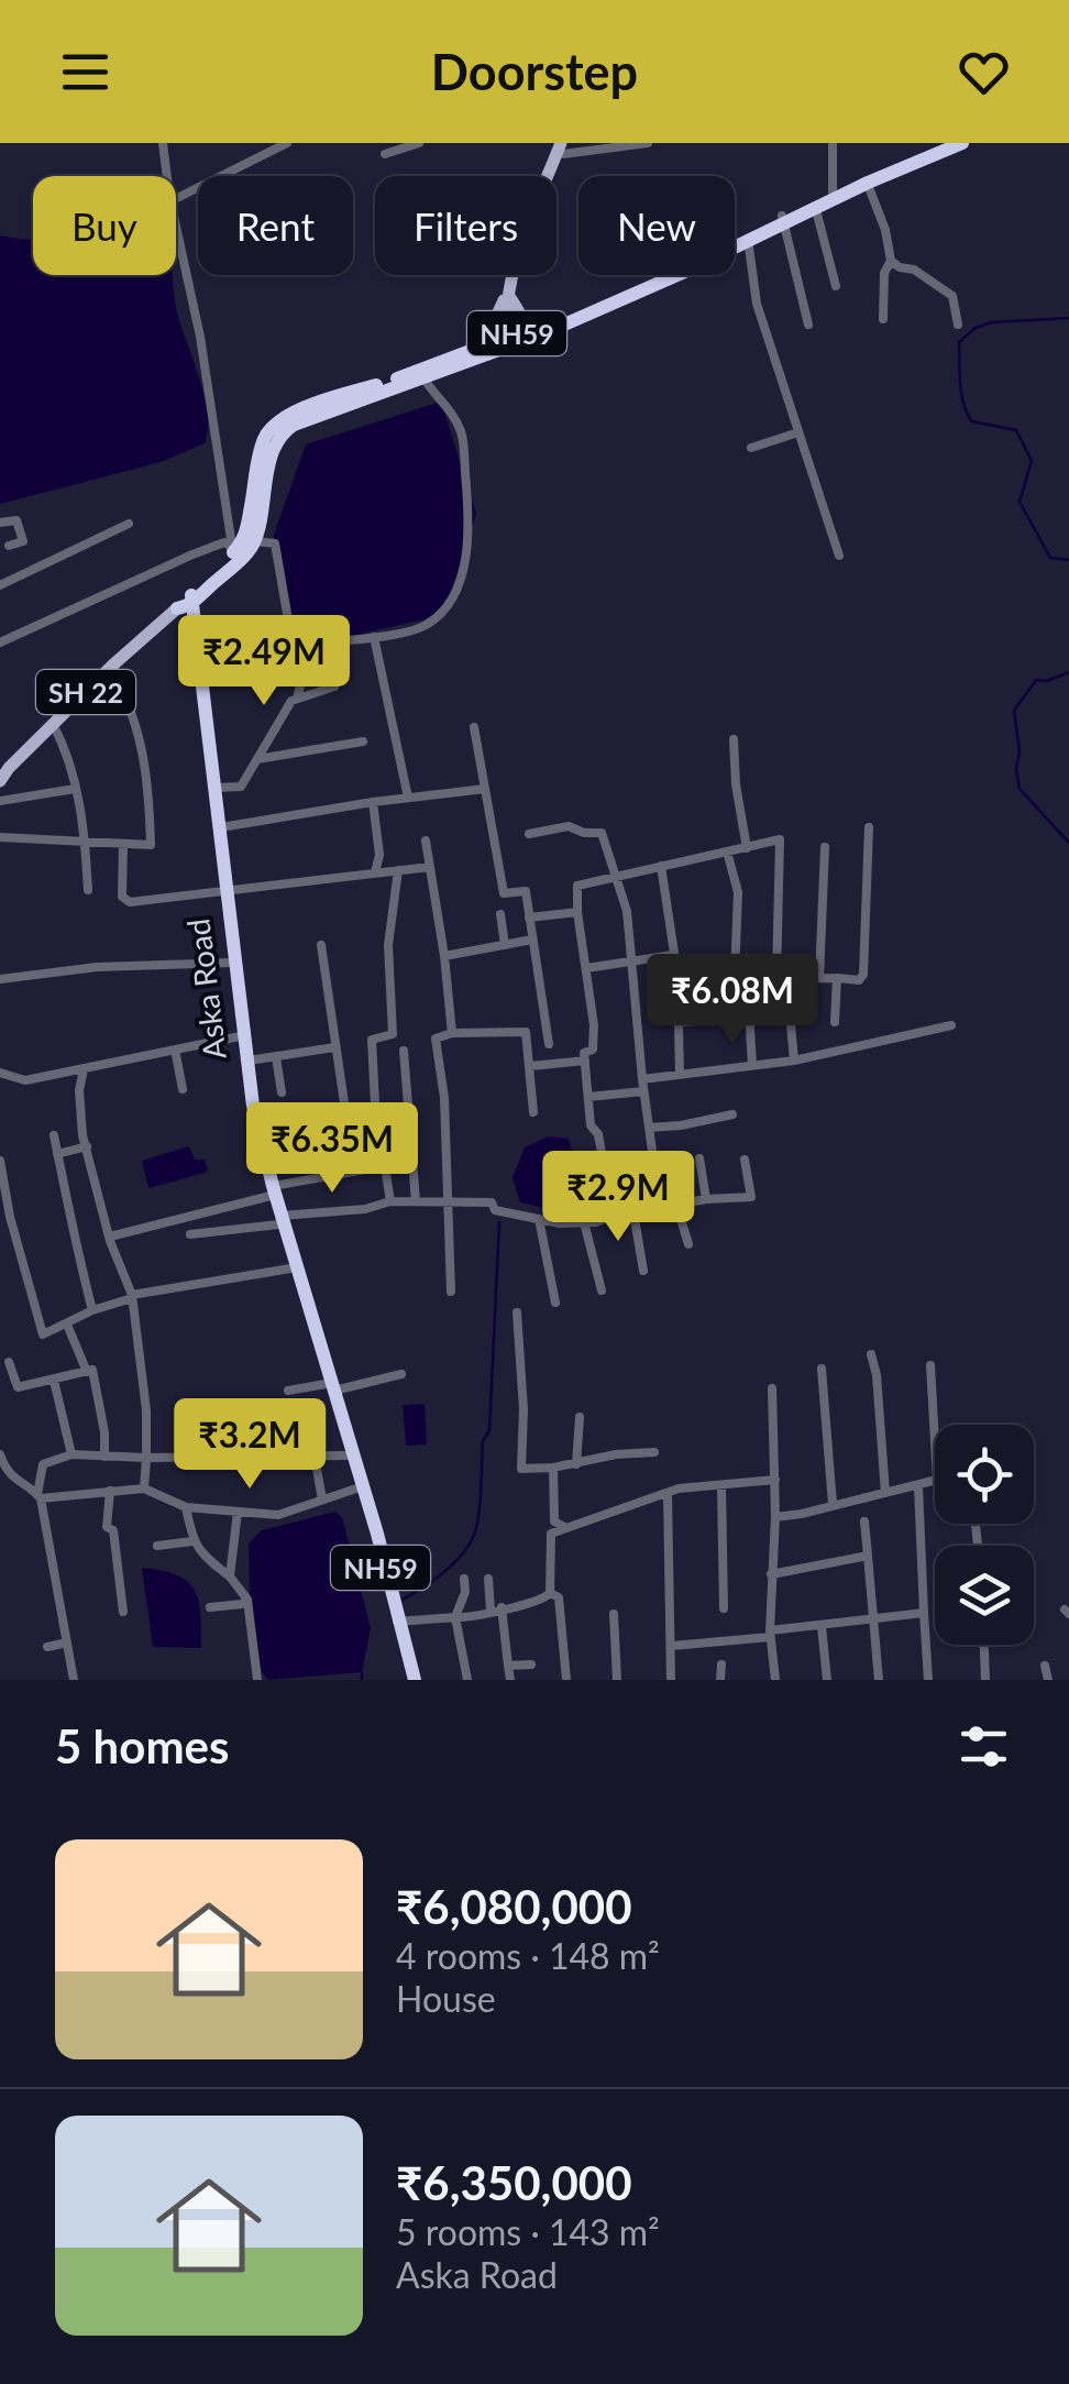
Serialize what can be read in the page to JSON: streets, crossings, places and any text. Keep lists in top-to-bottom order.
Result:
{
  "streets": {
    "highway": ["NH59", "Aska Road"],
    "main road": ["SH 22"]
  },
  "crossings": [
    ["NH59", "SH 22"],
    ["NH59", "Aska Road"],
    ["SH 22", "Aska Road"]
  ],
  "page": {
    "header": "Doorstep",
    "chip": [
      "Buy",
      "Rent",
      "Filters",
      "New"
    ],
    "price": [
      "₹2.49M",
      "₹6.08M",
      "₹6.35M",
      "₹2.9M",
      "₹3.2M"
    ],
    "heading": "5 homes",
    "list": [
      {
        "name": "₹6,080,000",
        "note": "4 rooms · 148 m² · House"
      },
      {
        "name": "₹6,350,000",
        "note": "5 rooms · 143 m² · Aska Road"
      }
    ]
  }
}
